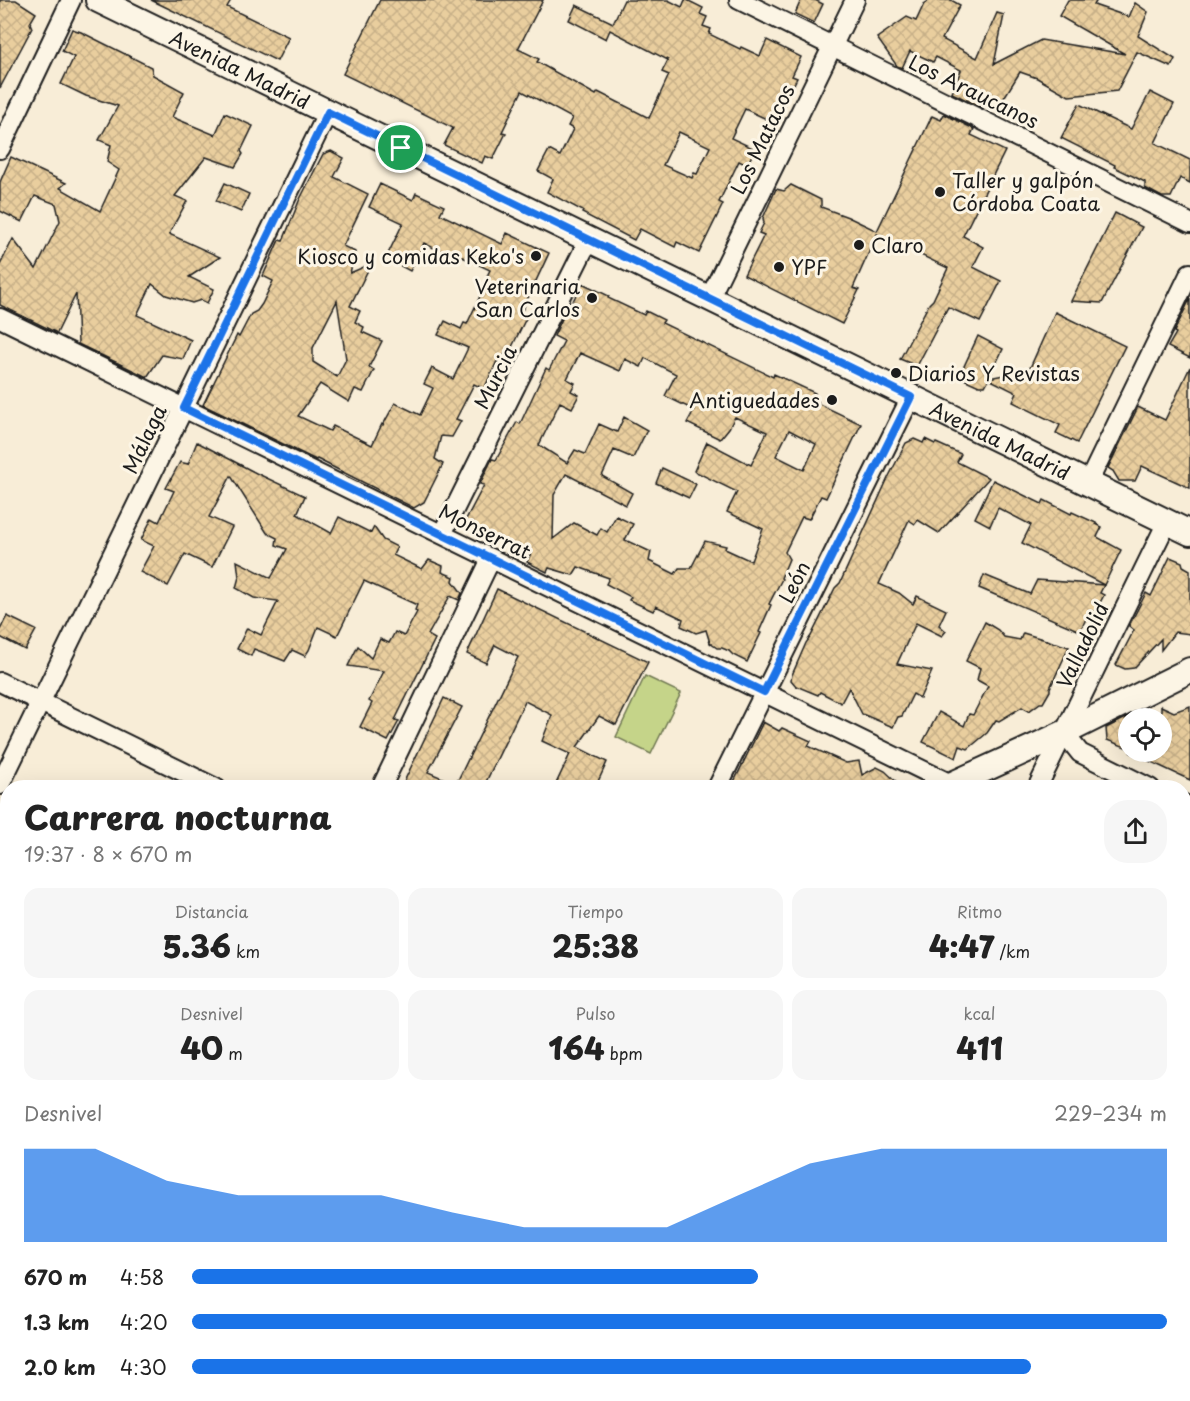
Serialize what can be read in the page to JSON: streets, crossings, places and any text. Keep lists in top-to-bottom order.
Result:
{
  "streets": {
    "main road": ["Avenida Madrid"],
    "street": [
      "Los Araucanos",
      "Los Matacos",
      "Murcia",
      "Málaga",
      "Monserrat",
      "León",
      "Valladolid"
    ]
  },
  "crossings": [
    ["Avenida Madrid", "Los Matacos"],
    ["Avenida Madrid", "Murcia"],
    ["Avenida Madrid", "Málaga"],
    ["Avenida Madrid", "León"],
    ["Avenida Madrid", "Valladolid"],
    ["Los Araucanos", "Los Matacos"],
    ["Murcia", "Monserrat"],
    ["Málaga", "Monserrat"],
    ["Monserrat", "León"]
  ],
  "places": [
    "Taller y galpón Córdoba Coata",
    "Claro",
    "Kiosco y comidas Keko's",
    "YPF",
    "Veterinaria San Carlos",
    "Diarios Y Revistas",
    "Antiguedades"
  ],
  "page": {
    "heading": ["Carrera nocturna", "19:37 · 8 × 670 m"],
    "stats": [
      ["Distancia", "5.36 km"],
      ["Tiempo", "25:38"],
      ["Ritmo", "4:47 /km"],
      ["Desnivel", "40 m"],
      ["Pulso", "164 bpm"],
      ["kcal", "411"]
    ],
    "chart": ["Desnivel", "229–234 m"],
    "list": [
      {
        "name": "670 m",
        "note": "4:58"
      },
      {
        "name": "1.3 km",
        "note": "4:20"
      },
      {
        "name": "2.0 km",
        "note": "4:30"
      }
    ]
  }
}
